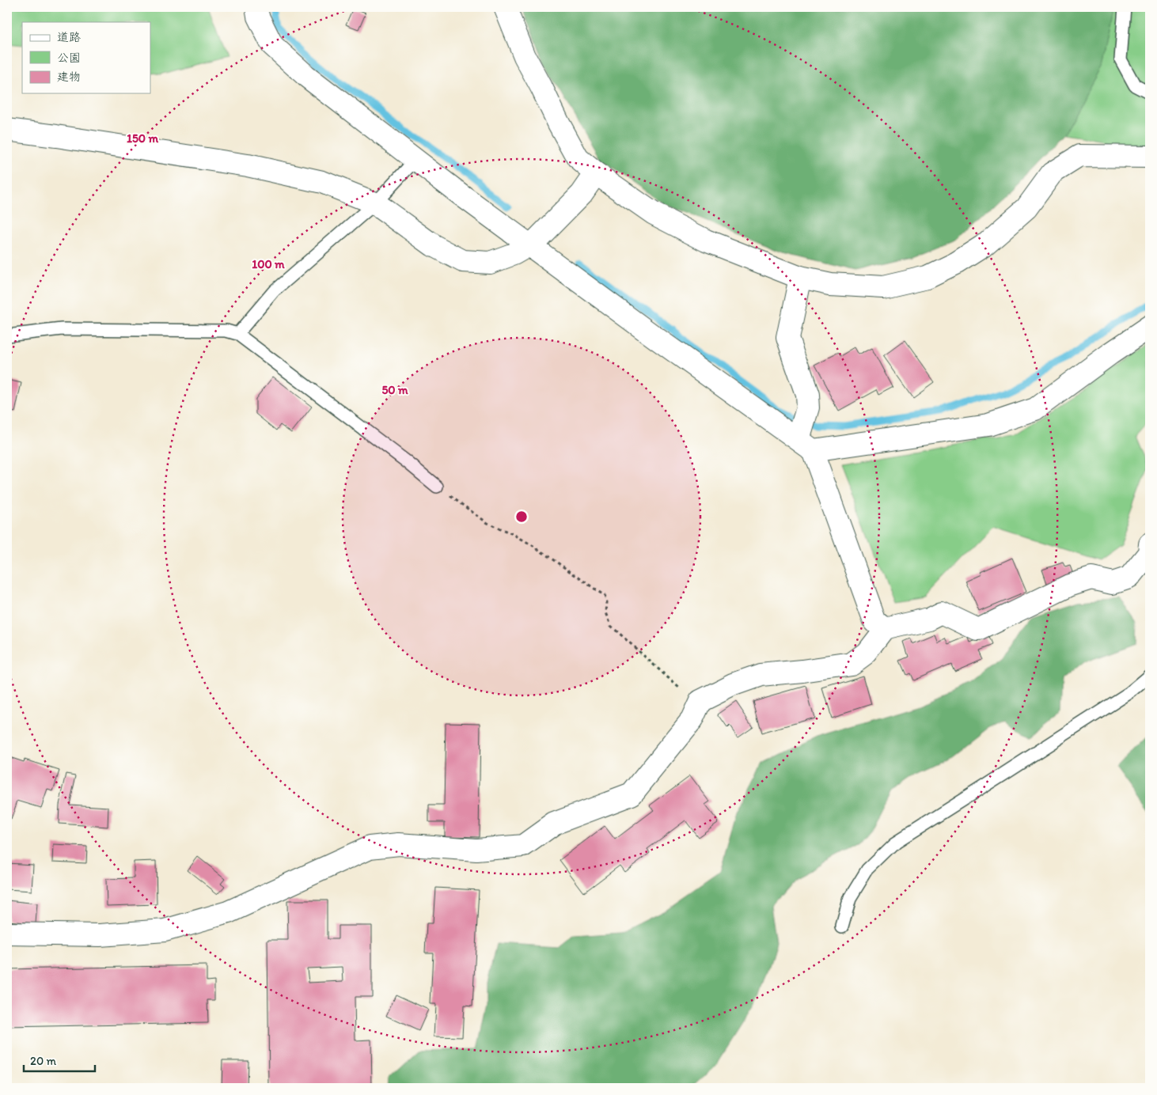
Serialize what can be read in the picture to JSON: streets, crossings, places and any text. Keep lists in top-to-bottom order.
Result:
{
  "legend": ["道路", "公園", "建物"],
  "scale_bar": "20 m",
  "rings": ["150 m", "100 m", "50 m"]
}
